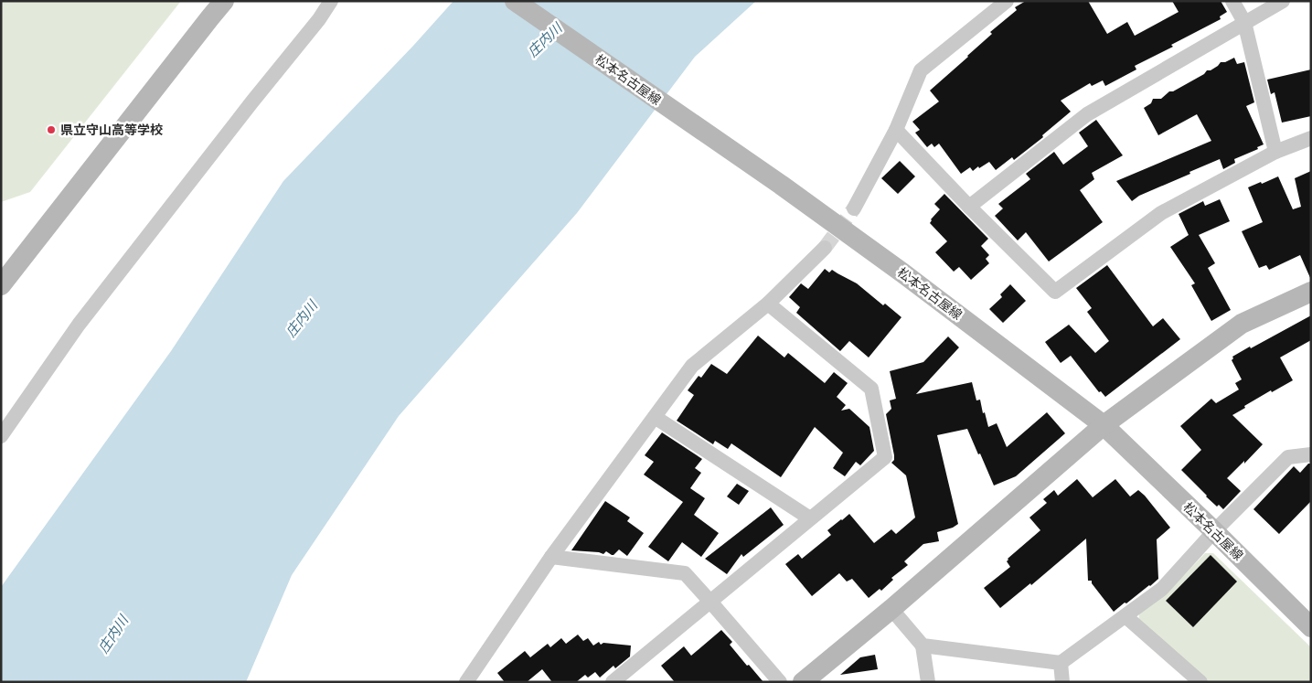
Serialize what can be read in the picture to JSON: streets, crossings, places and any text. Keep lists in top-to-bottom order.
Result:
{
  "streets": {
    "main road": ["松本名古屋線"]
  },
  "water": ["庄内川"],
  "places": ["県立守山高等学校"]
}
